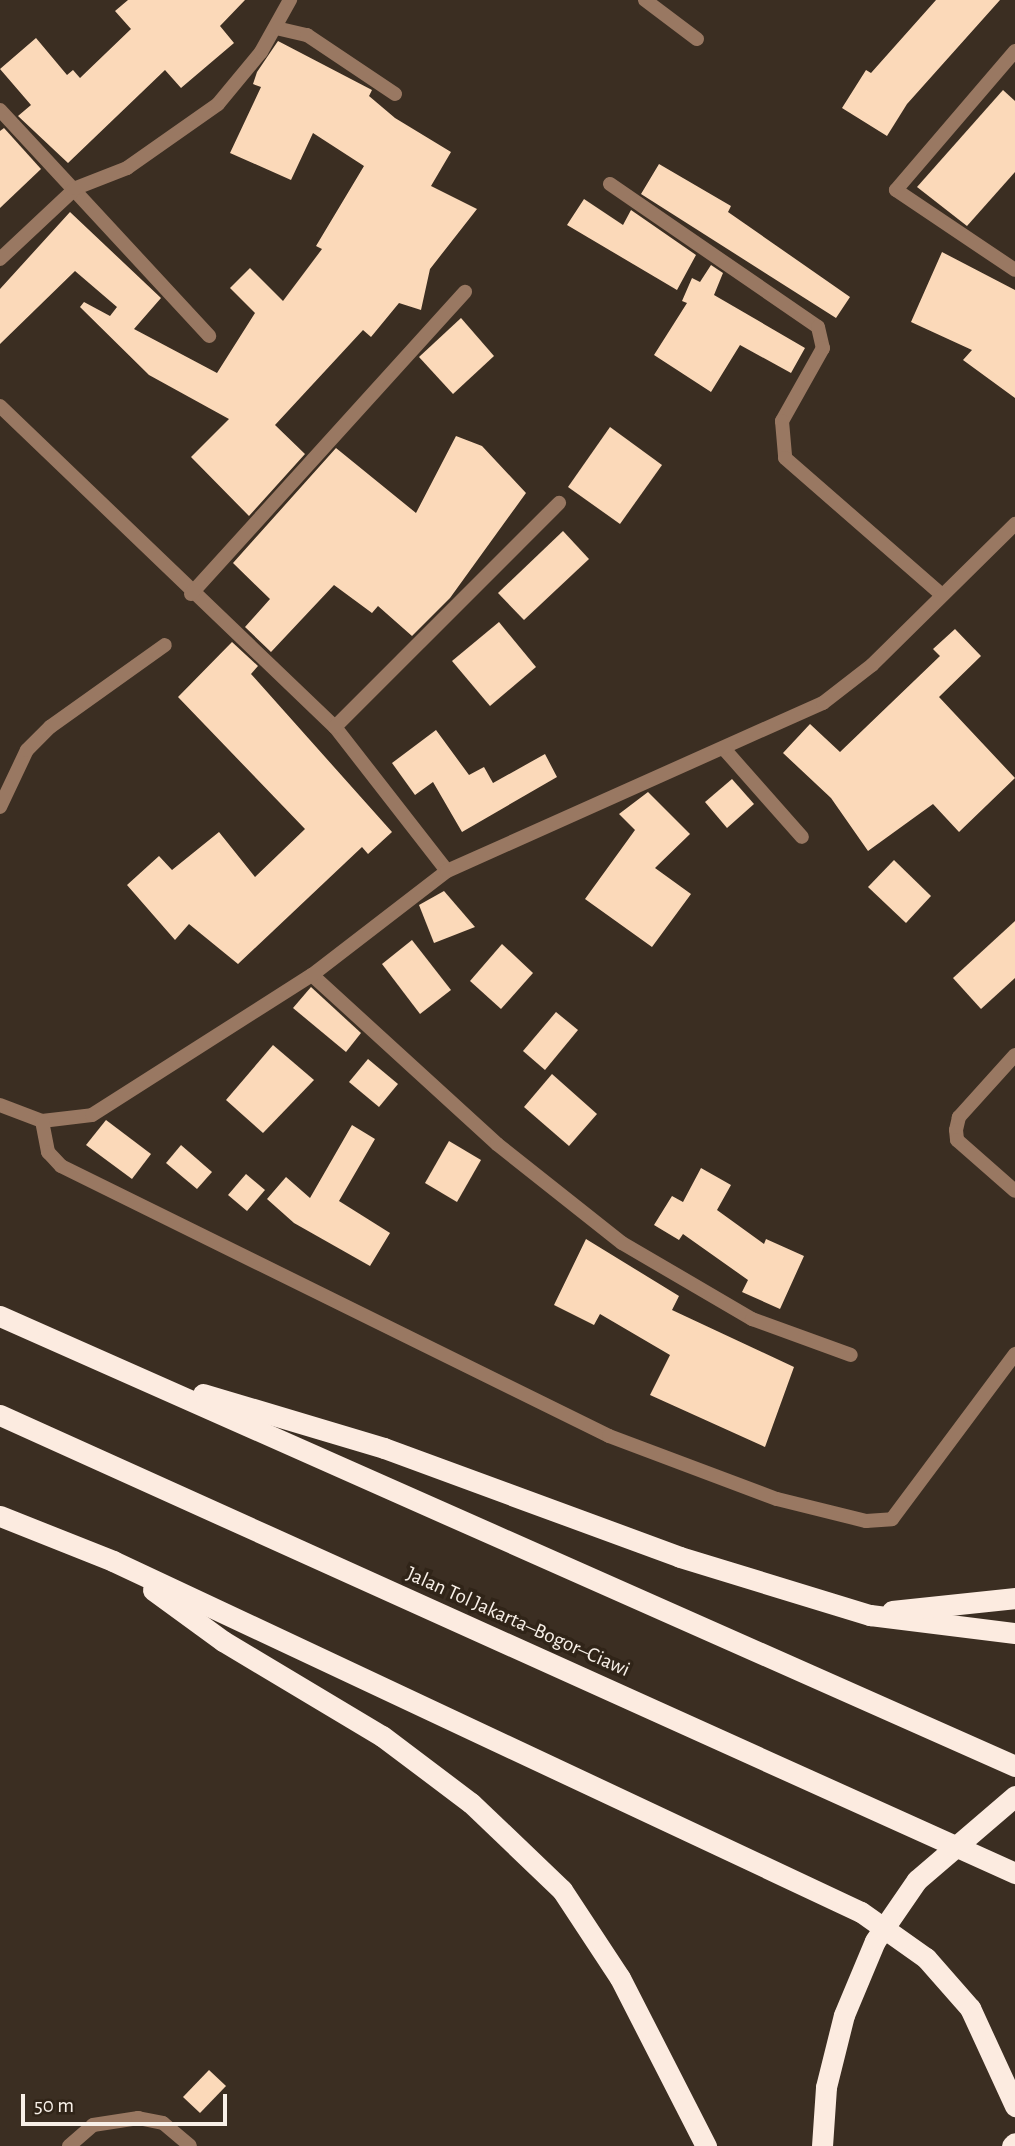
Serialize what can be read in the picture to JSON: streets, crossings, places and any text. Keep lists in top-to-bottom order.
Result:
{
  "streets": {
    "highway": ["Jalan Tol Jakarta–Bogor–Ciawi"]
  },
  "scale_bar": "50 m"
}
